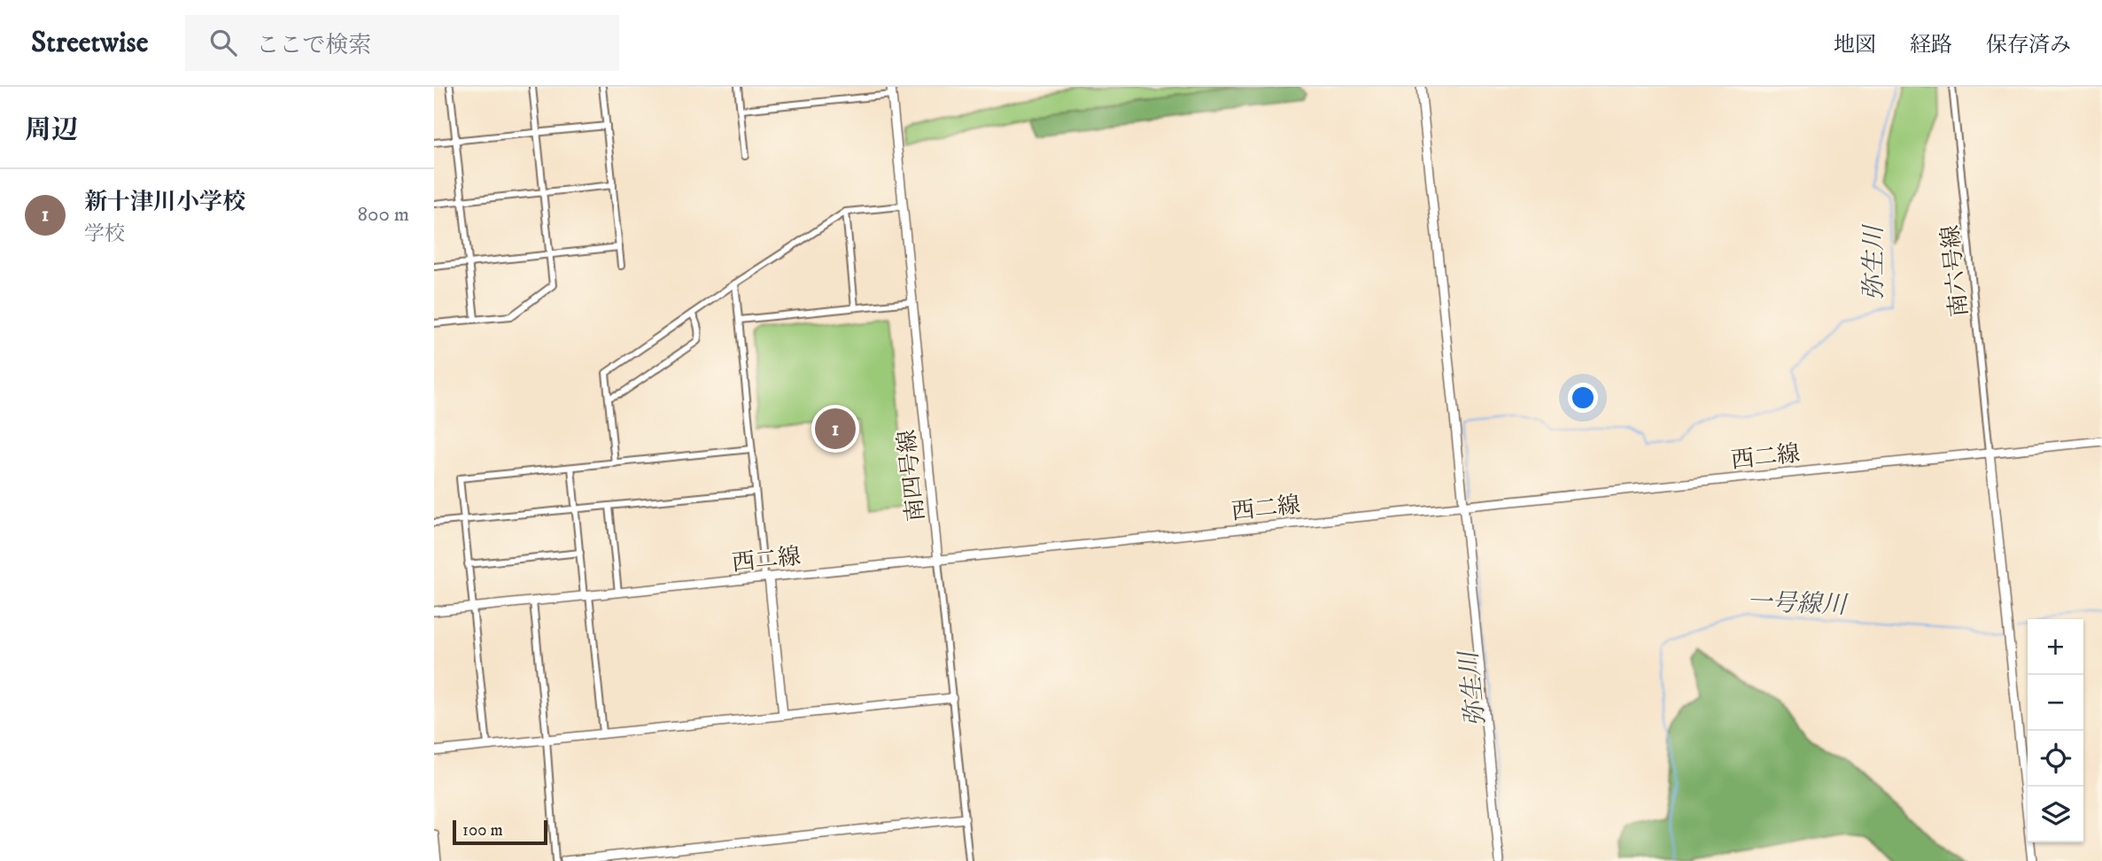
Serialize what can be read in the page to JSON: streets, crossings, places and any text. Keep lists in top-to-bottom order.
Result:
{
  "streets": {
    "street": ["南六号線", "西二線", "南四号線"]
  },
  "crossings": [
    ["南六号線", "西二線"],
    ["西二線", "南四号線"]
  ],
  "water": ["弥生川", "一号線川"],
  "scale_bar": "100 m",
  "page": {
    "header": "Streetwise",
    "search": "ここで検索",
    "nav": ["地図", "経路", "保存済み"],
    "heading": "周辺",
    "list": [
      {
        "mark": "1",
        "name": "新十津川小学校",
        "note": "学校",
        "value": "800 m"
      }
    ],
    "pins": "1",
    "map_buttons": ["+", "−"],
    "scale": "100 m"
  }
}
